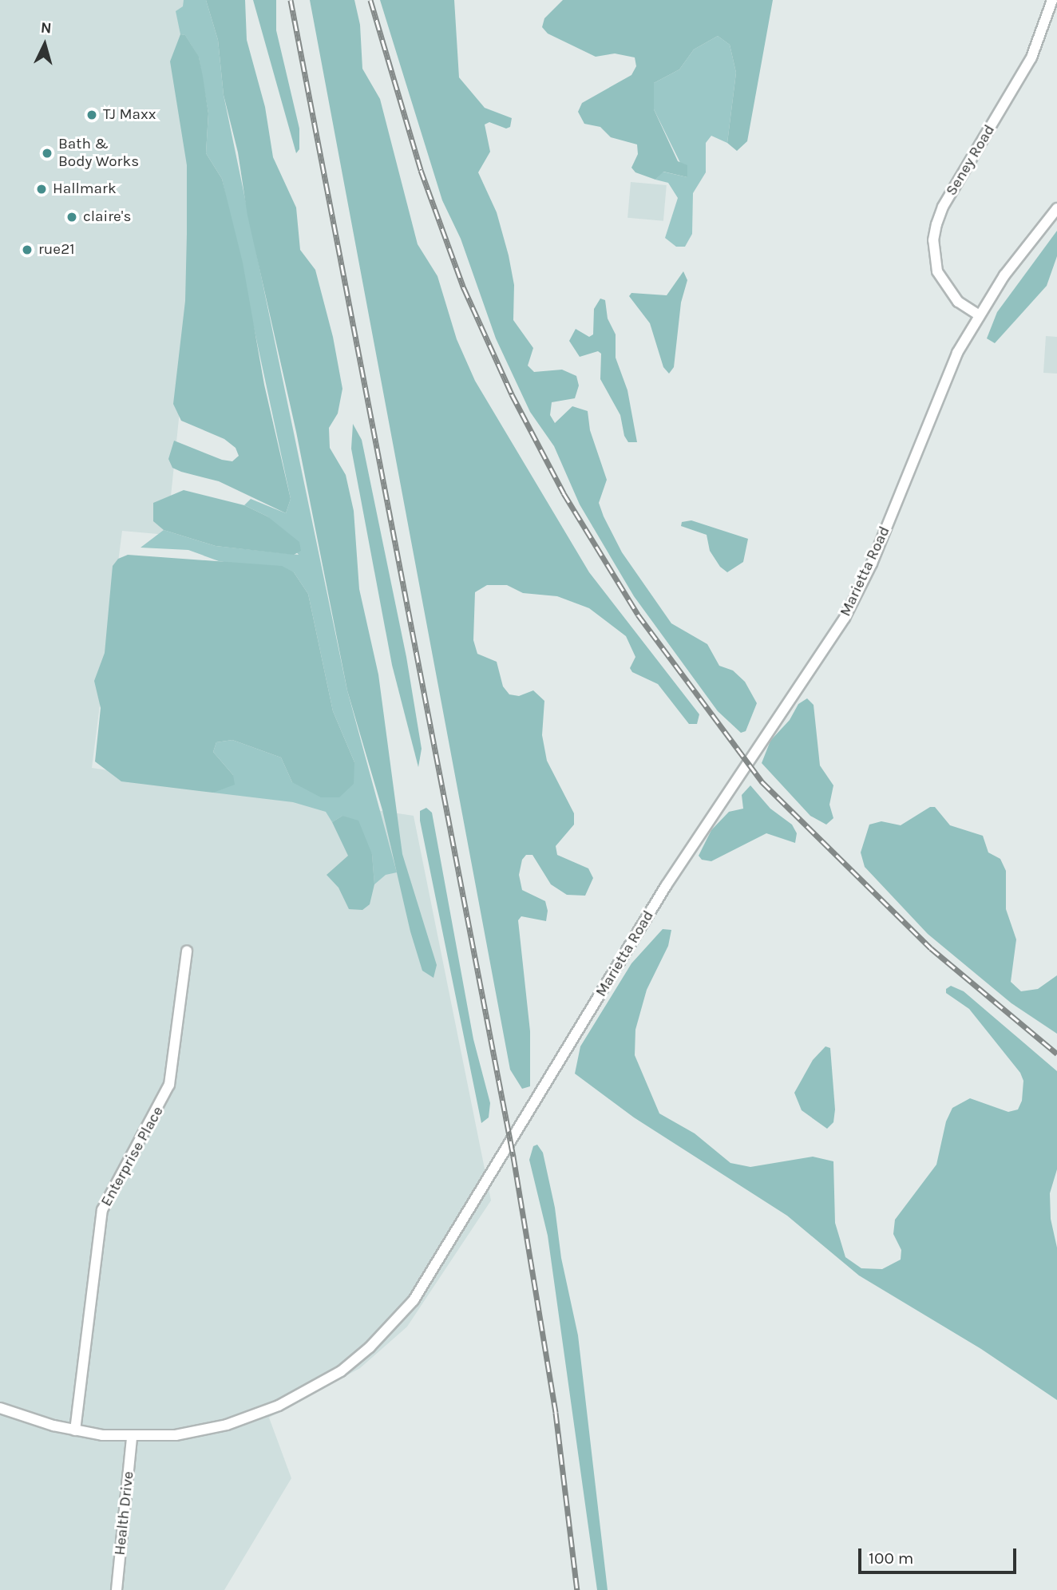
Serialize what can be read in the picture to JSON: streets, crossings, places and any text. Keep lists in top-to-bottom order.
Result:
{
  "streets": {
    "street": [
      "Seney Road",
      "Marietta Road",
      "Enterprise Place",
      "Health Drive"
    ]
  },
  "crossings": [
    ["Seney Road", "Marietta Road"],
    ["Marietta Road", "Enterprise Place"],
    ["Marietta Road", "Health Drive"]
  ],
  "places": [
    "TJ Maxx",
    "Bath & Body Works",
    "Hallmark",
    "claire's",
    "rue21"
  ],
  "scale_bar": "100 m",
  "north": "top"
}
